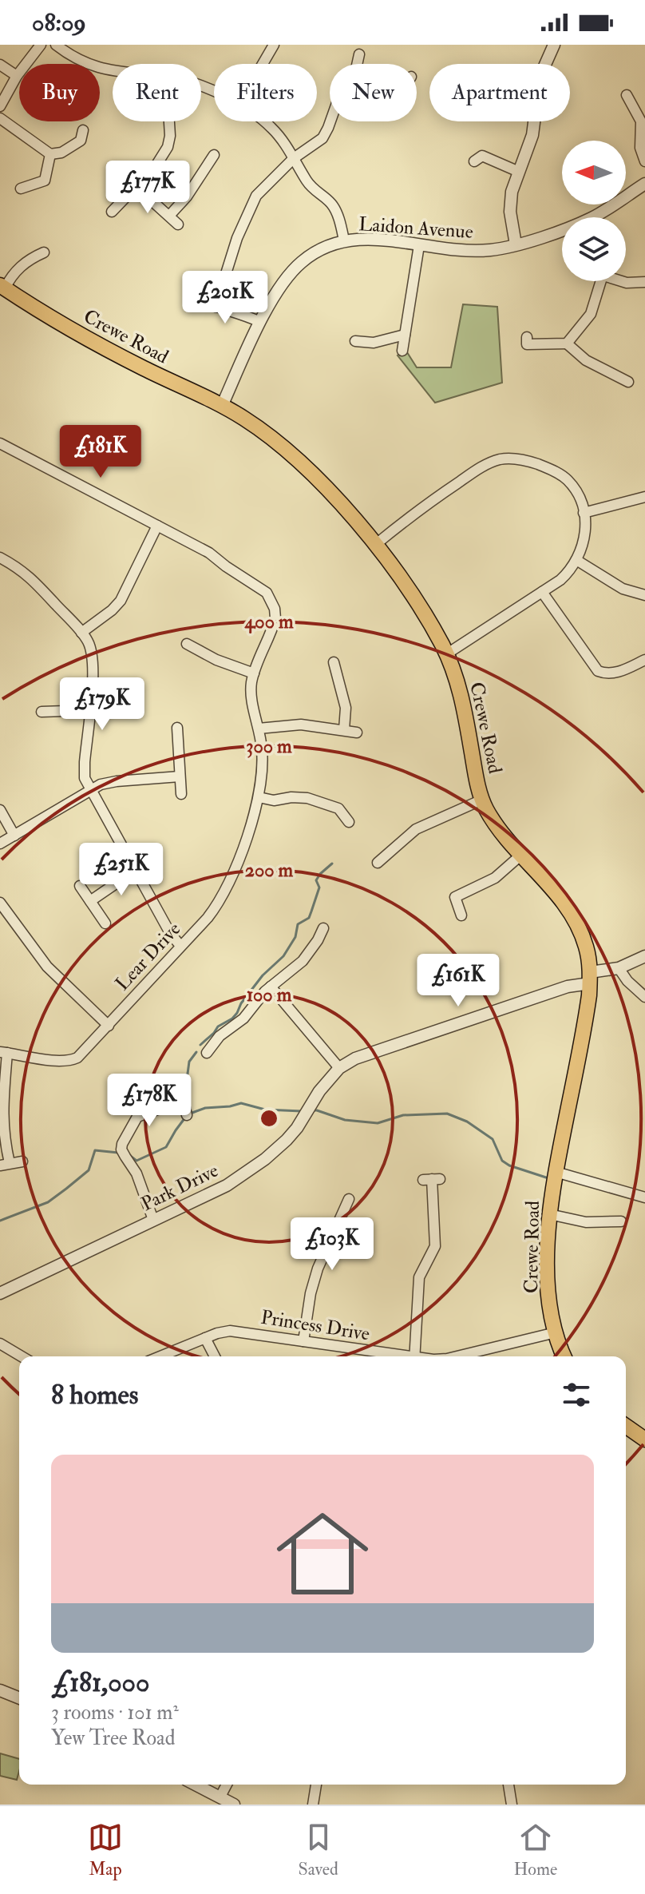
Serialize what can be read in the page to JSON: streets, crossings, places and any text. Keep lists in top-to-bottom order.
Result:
{
  "streets": {
    "main road": ["Crewe Road"],
    "street": [
      "Laidon Avenue",
      "Lear Drive",
      "Park Drive",
      "Princess Drive"
    ]
  },
  "crossings": [
    ["Laidon Avenue", "Crewe Road"],
    ["Crewe Road", "Princess Drive"]
  ],
  "north": "left",
  "page": {
    "status": "08:09",
    "chip": [
      "Buy",
      "Rent",
      "Filters",
      "New",
      "Apartment"
    ],
    "price": [
      "£177K",
      "£201K",
      "£181K",
      "£179K",
      "£251K",
      "£161K",
      "£178K",
      "£103K"
    ],
    "heading": "8 homes",
    "list": [
      {
        "name": "£181,000",
        "note": "3 rooms · 101 m² · Yew Tree Road"
      }
    ],
    "tabs": ["Map", "Saved", "Home"]
  },
  "rings": [
    "400 m",
    "300 m",
    "200 m",
    "100 m"
  ]
}
